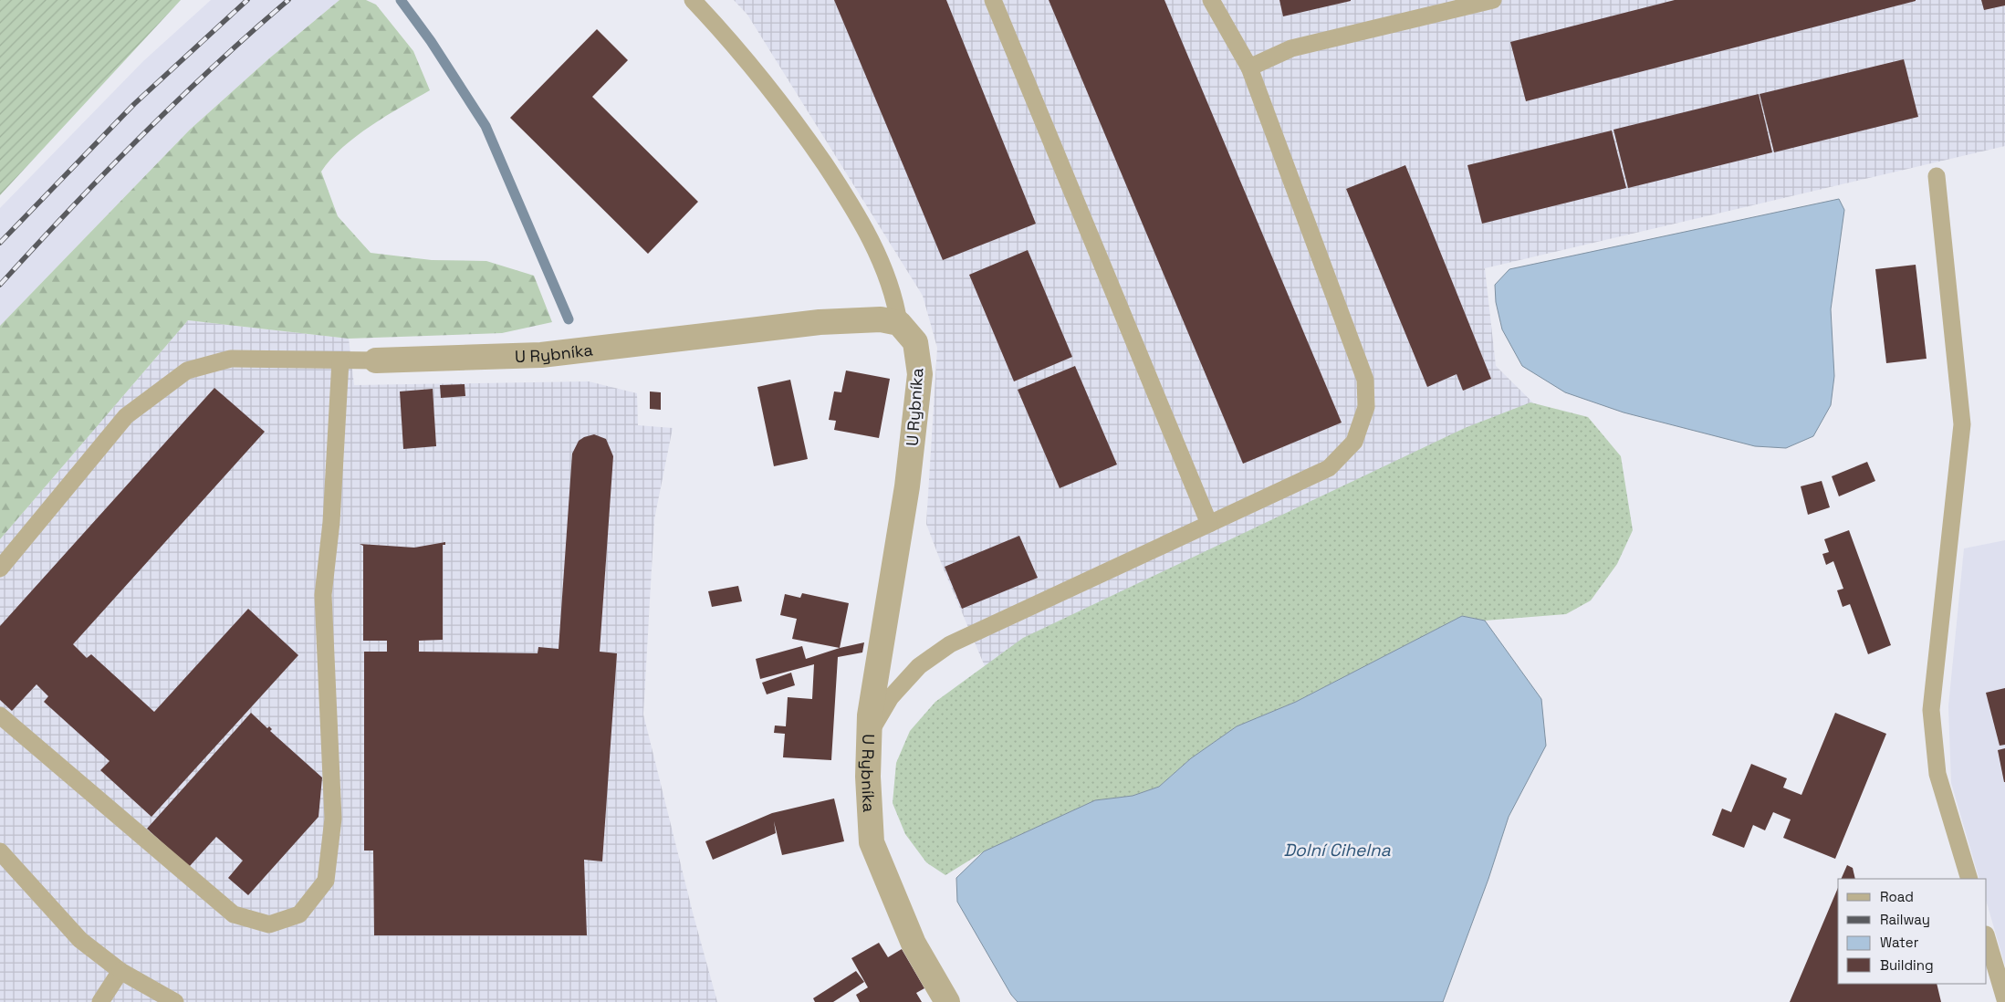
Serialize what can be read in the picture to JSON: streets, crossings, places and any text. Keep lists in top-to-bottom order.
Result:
{
  "streets": {
    "street": ["U Rybníka"]
  },
  "water": ["Dolní Cihelna"],
  "legend": [
    "Road",
    "Railway",
    "Water",
    "Building"
  ]
}
